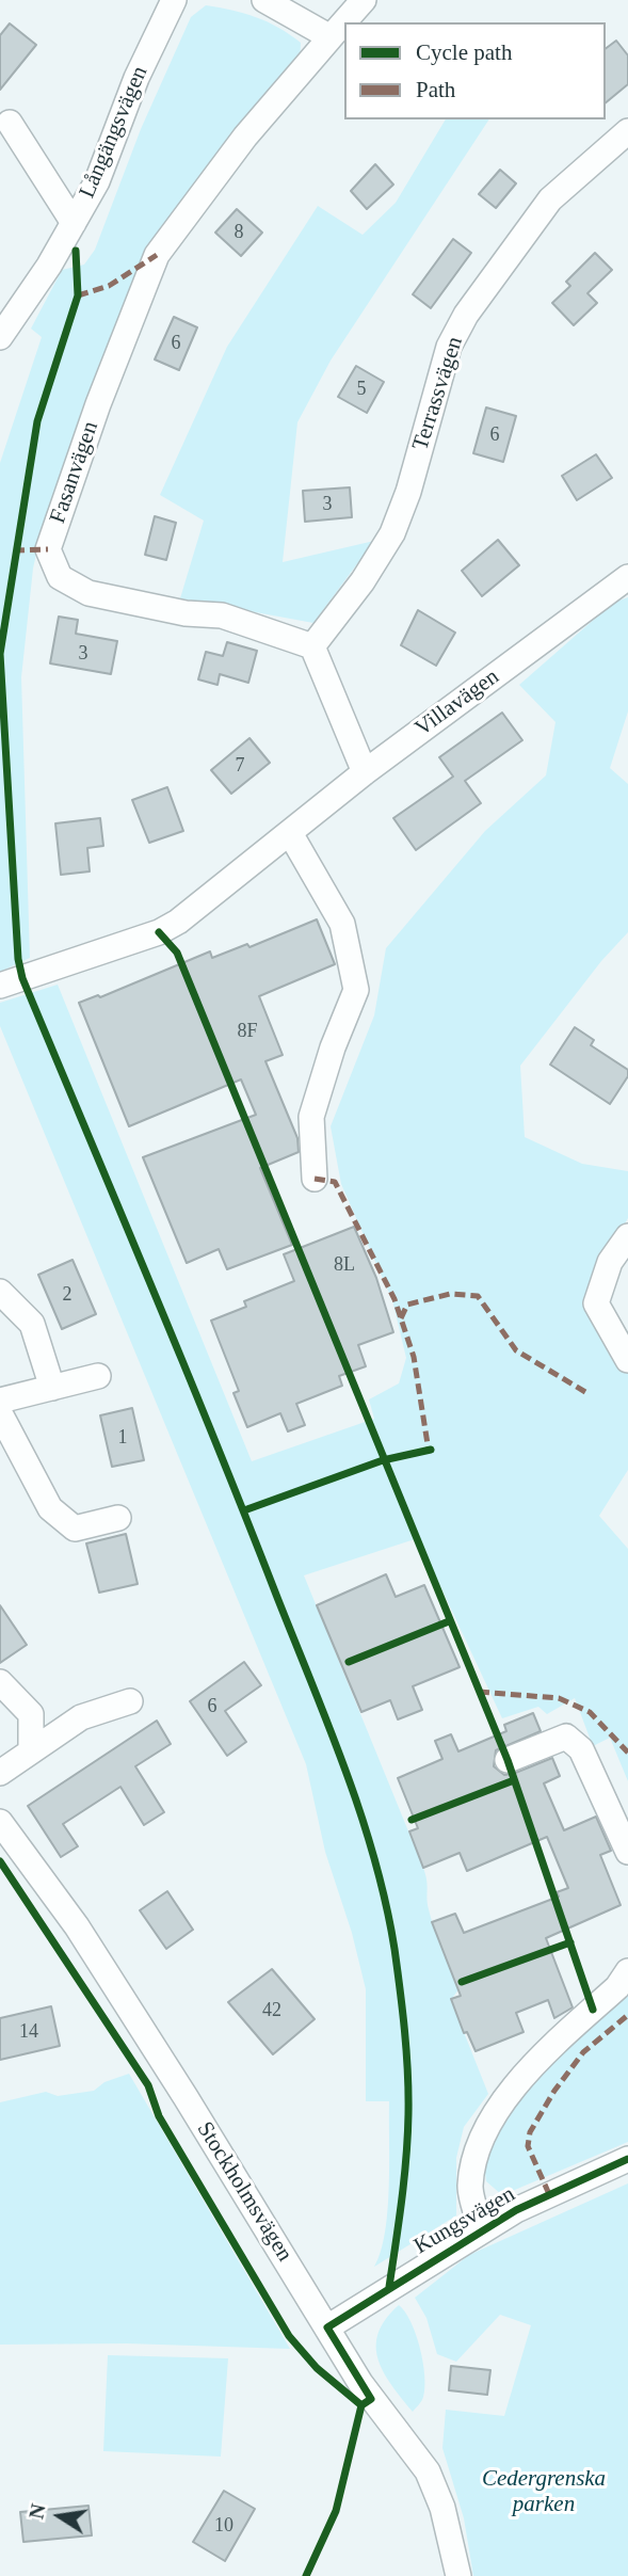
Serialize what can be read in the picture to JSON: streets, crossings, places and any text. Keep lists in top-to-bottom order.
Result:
{
  "streets": {
    "street": [
      "Långängsvägen",
      "Terrassvägen",
      "Fasanvägen",
      "Villavägen",
      "Stockholmsvägen",
      "Kungsvägen"
    ]
  },
  "crossings": [
    ["Terrassvägen", "Fasanvägen"],
    ["Stockholmsvägen", "Kungsvägen"]
  ],
  "parks": ["Cedergrenska parken"],
  "house_numbers": [
    "8",
    "6",
    "5",
    "6",
    "3",
    "3",
    "7",
    "8F",
    "8L",
    "2",
    "1",
    "6",
    "42",
    "14",
    "10"
  ],
  "legend": ["Cycle path", "Path"],
  "north": "left"
}
